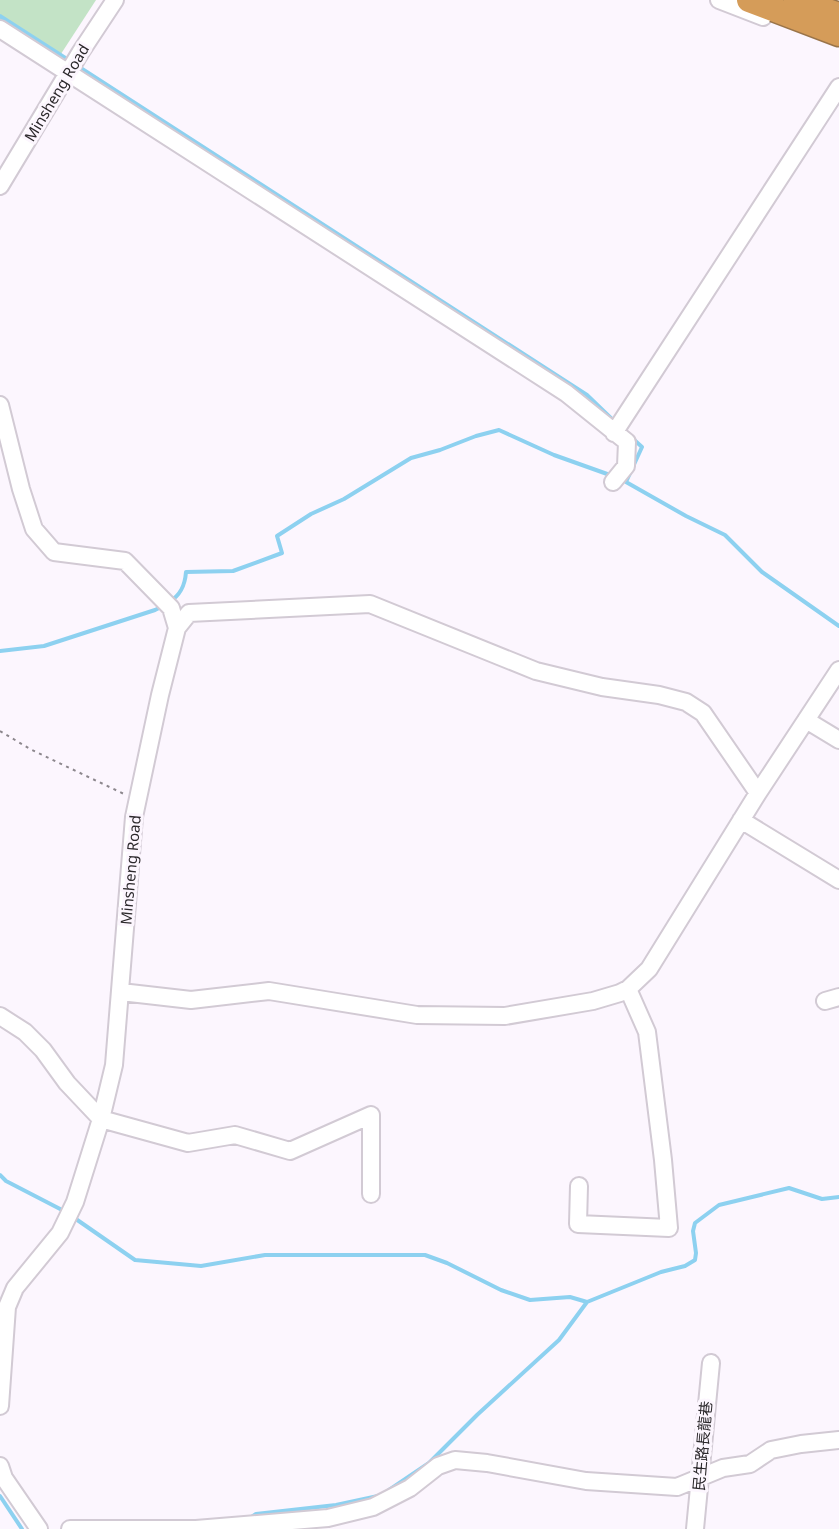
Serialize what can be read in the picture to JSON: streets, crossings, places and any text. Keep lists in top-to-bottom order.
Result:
{
  "streets": {
    "street": ["Minsheng Road", "民生路長龍巷"]
  }
}
